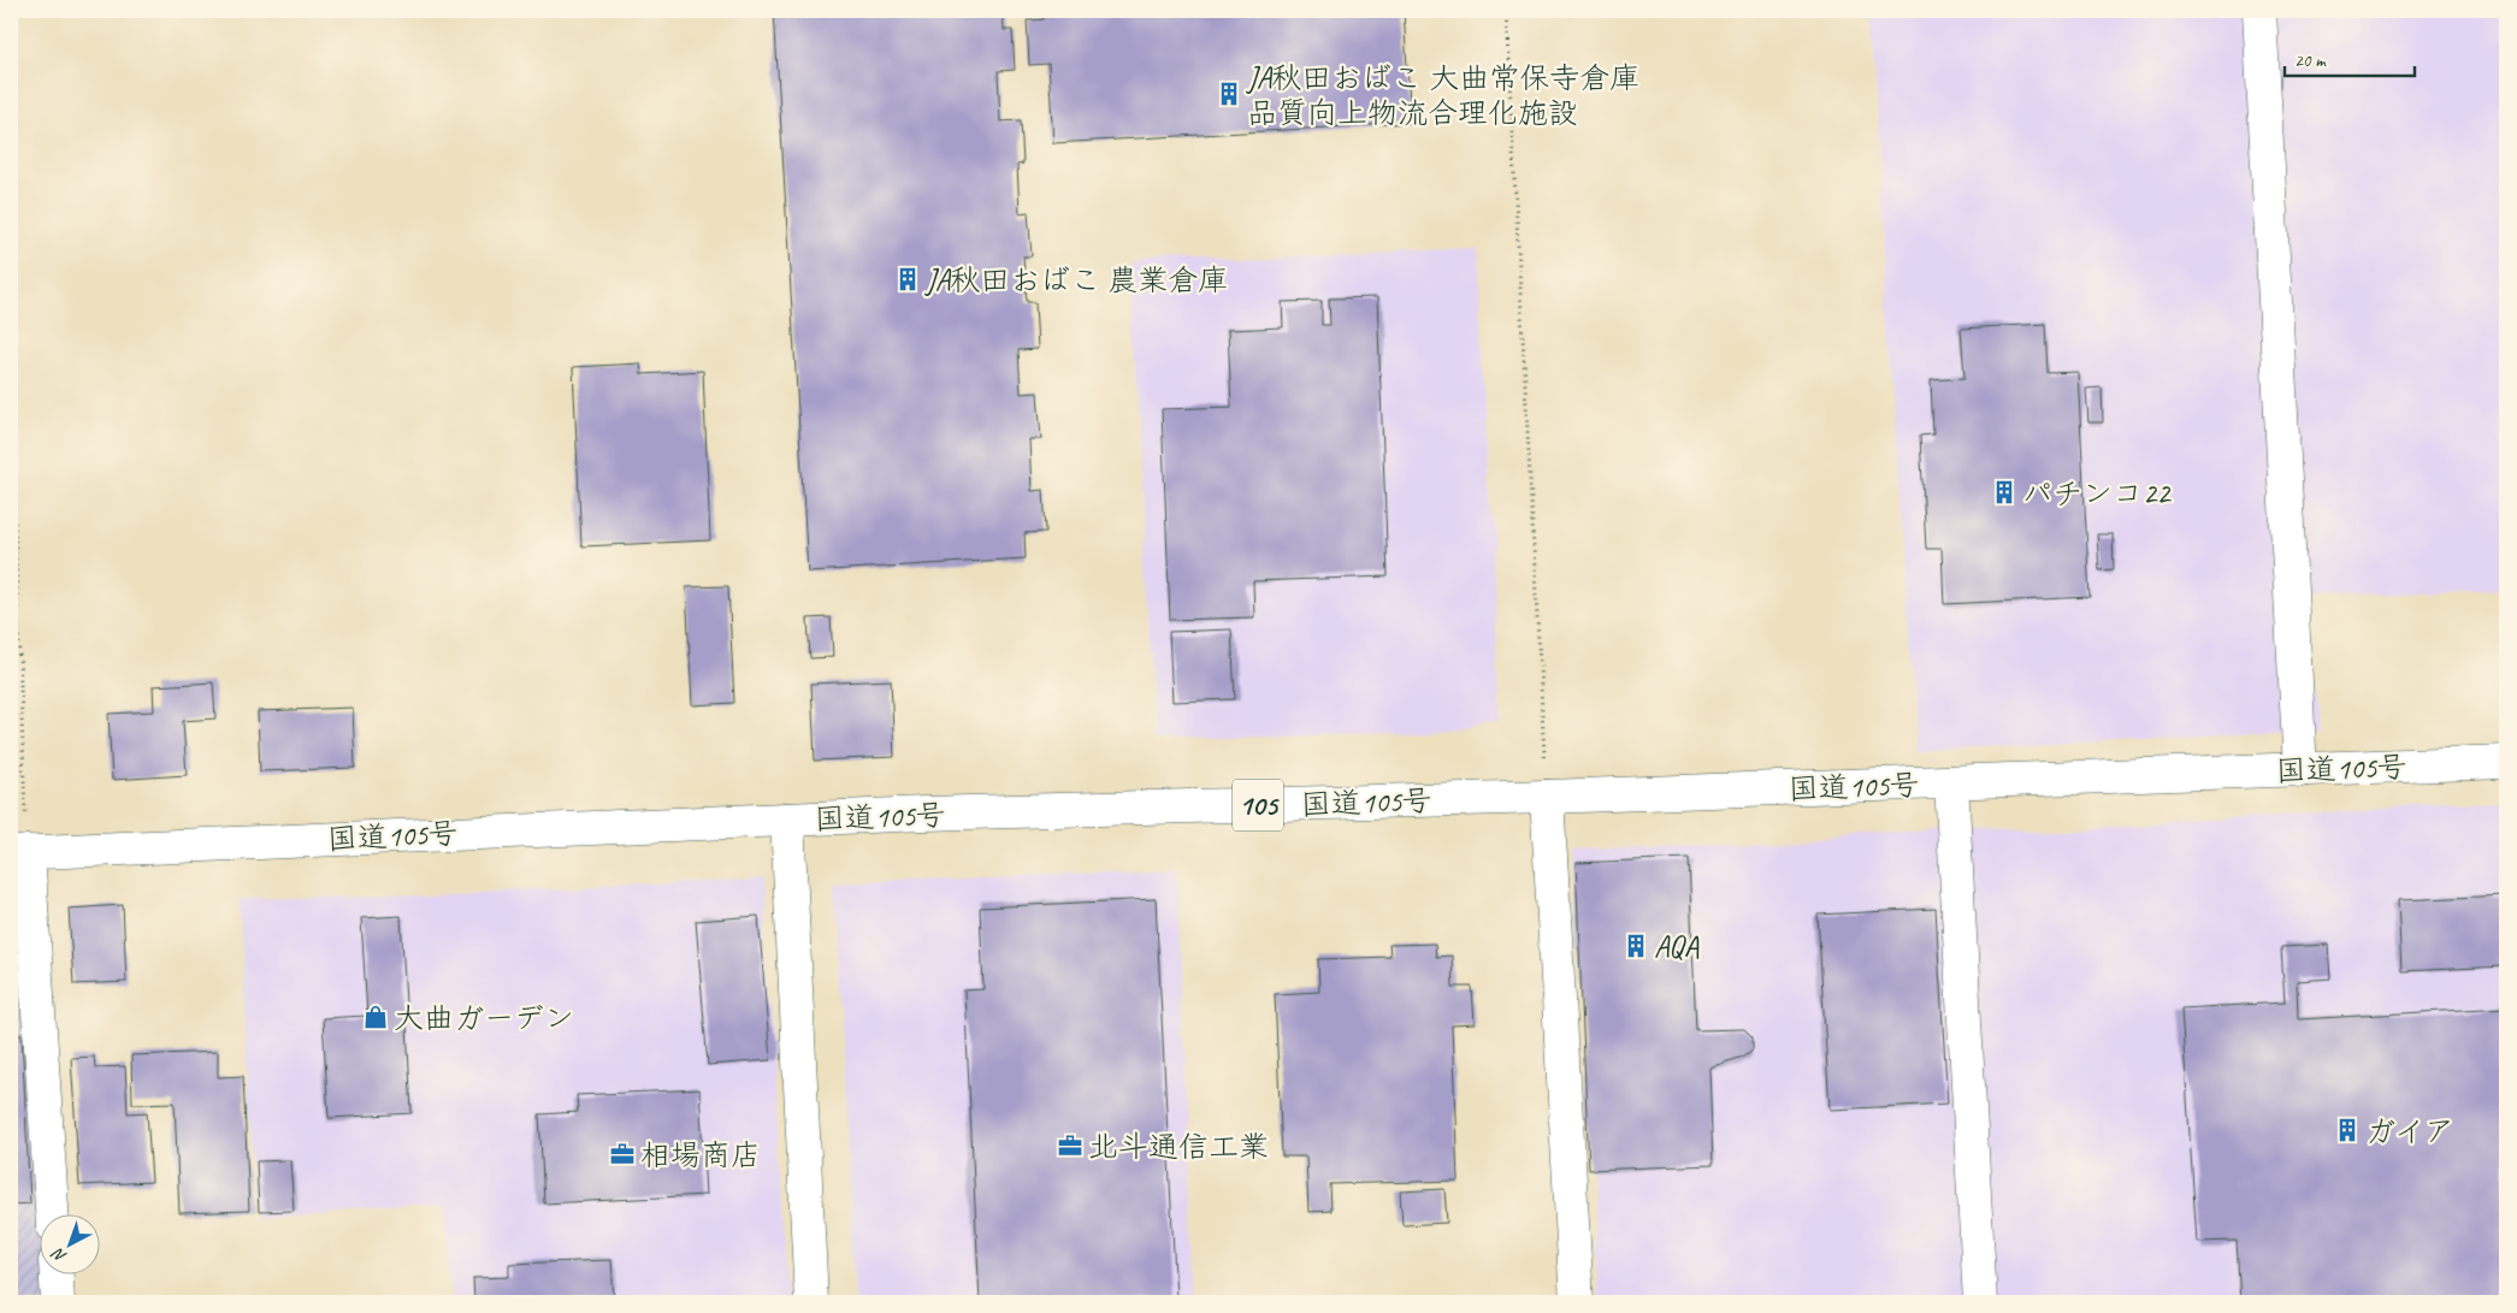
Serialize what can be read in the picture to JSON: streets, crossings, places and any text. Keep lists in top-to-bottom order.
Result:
{
  "streets": {
    "main road": ["国道105号", "105"]
  },
  "places": {
    "building": [
      "JA秋田おばこ 大曲常保寺倉庫 品質向上物流合理化施設",
      "JA秋田おばこ 農業倉庫",
      "パチンコ22",
      "AQA",
      "ガイア"
    ],
    "shop": ["大曲ガーデン"],
    "office": ["北斗通信工業", "相場商店"]
  },
  "scale_bar": "20 m",
  "north": "bottom left"
}
